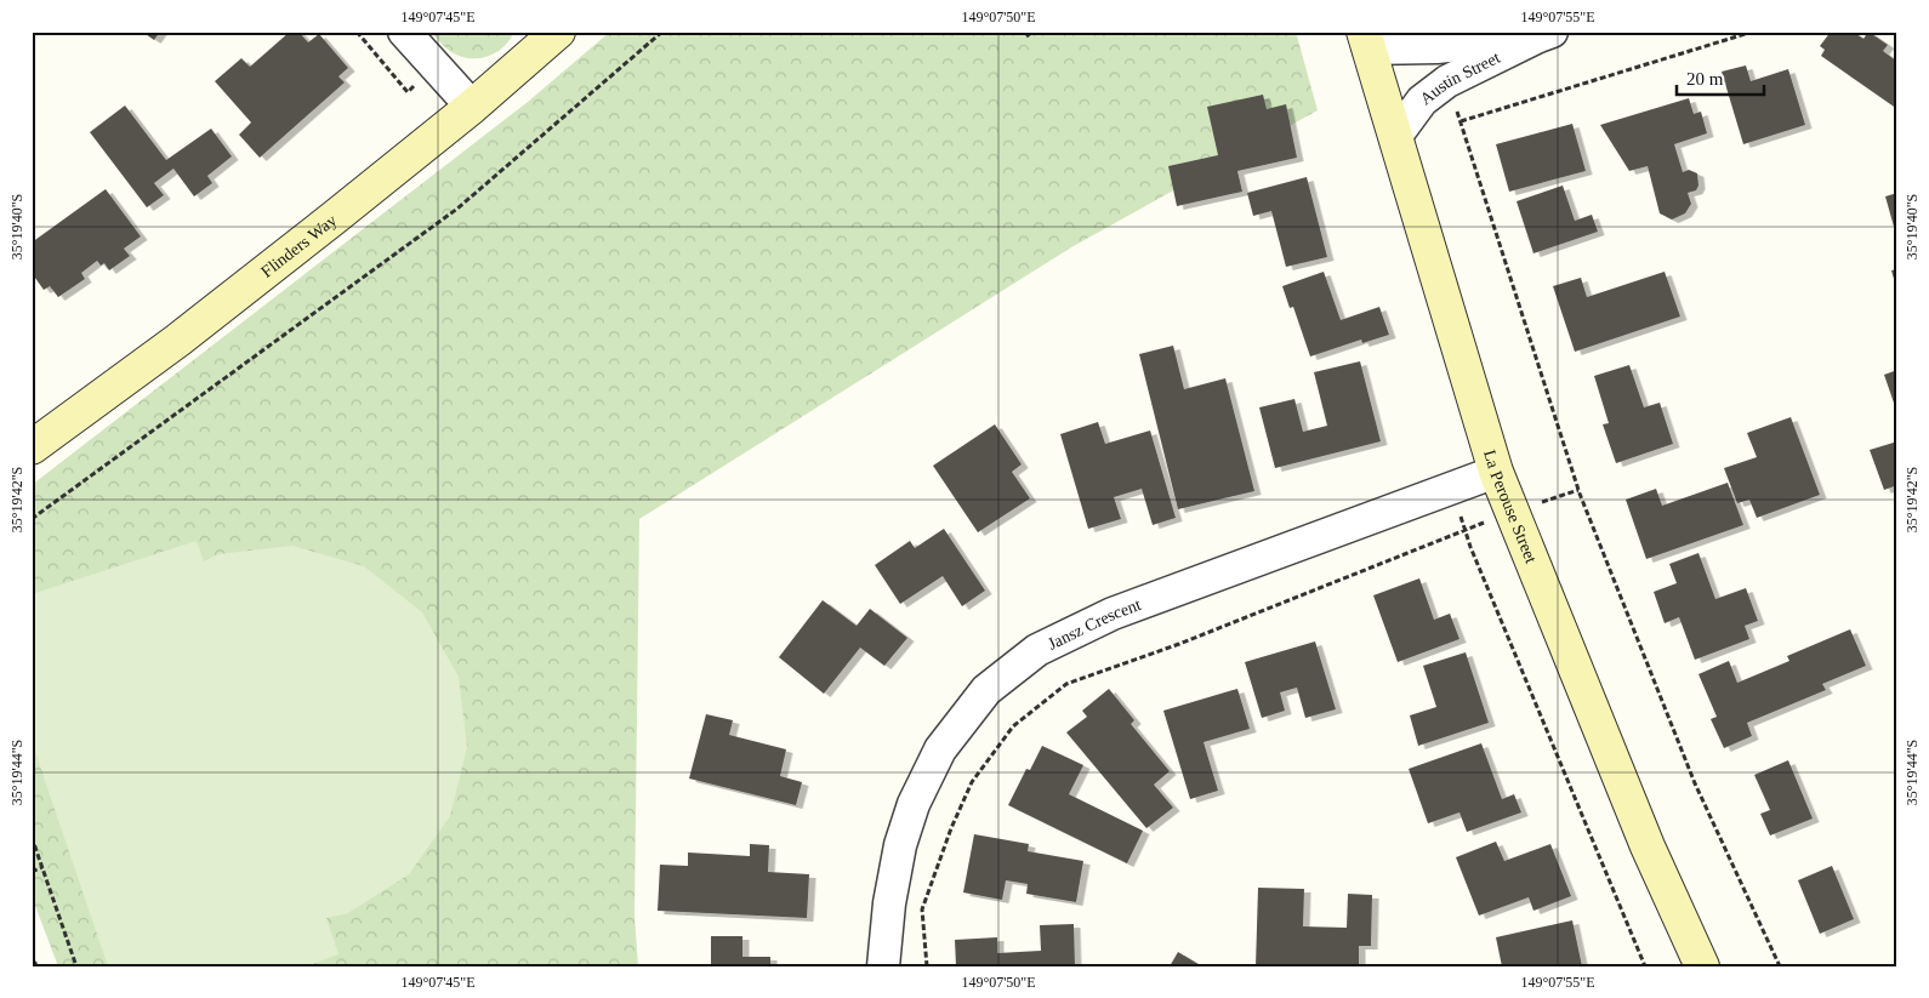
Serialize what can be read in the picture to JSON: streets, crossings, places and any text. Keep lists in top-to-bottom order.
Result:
{
  "streets": {
    "street": [
      "Austin Street",
      "Flinders Way",
      "La Perouse Street",
      "Jansz Crescent"
    ]
  },
  "crossings": [
    ["Austin Street", "La Perouse Street"],
    ["La Perouse Street", "Jansz Crescent"]
  ],
  "scale_bar": "20 m",
  "coordinates": [
    "149°07'45\"E",
    "149°07'50\"E",
    "149°07'55\"E",
    "35°19'40\"S",
    "35°19'42\"S",
    "35°19'44\"S"
  ]
}
